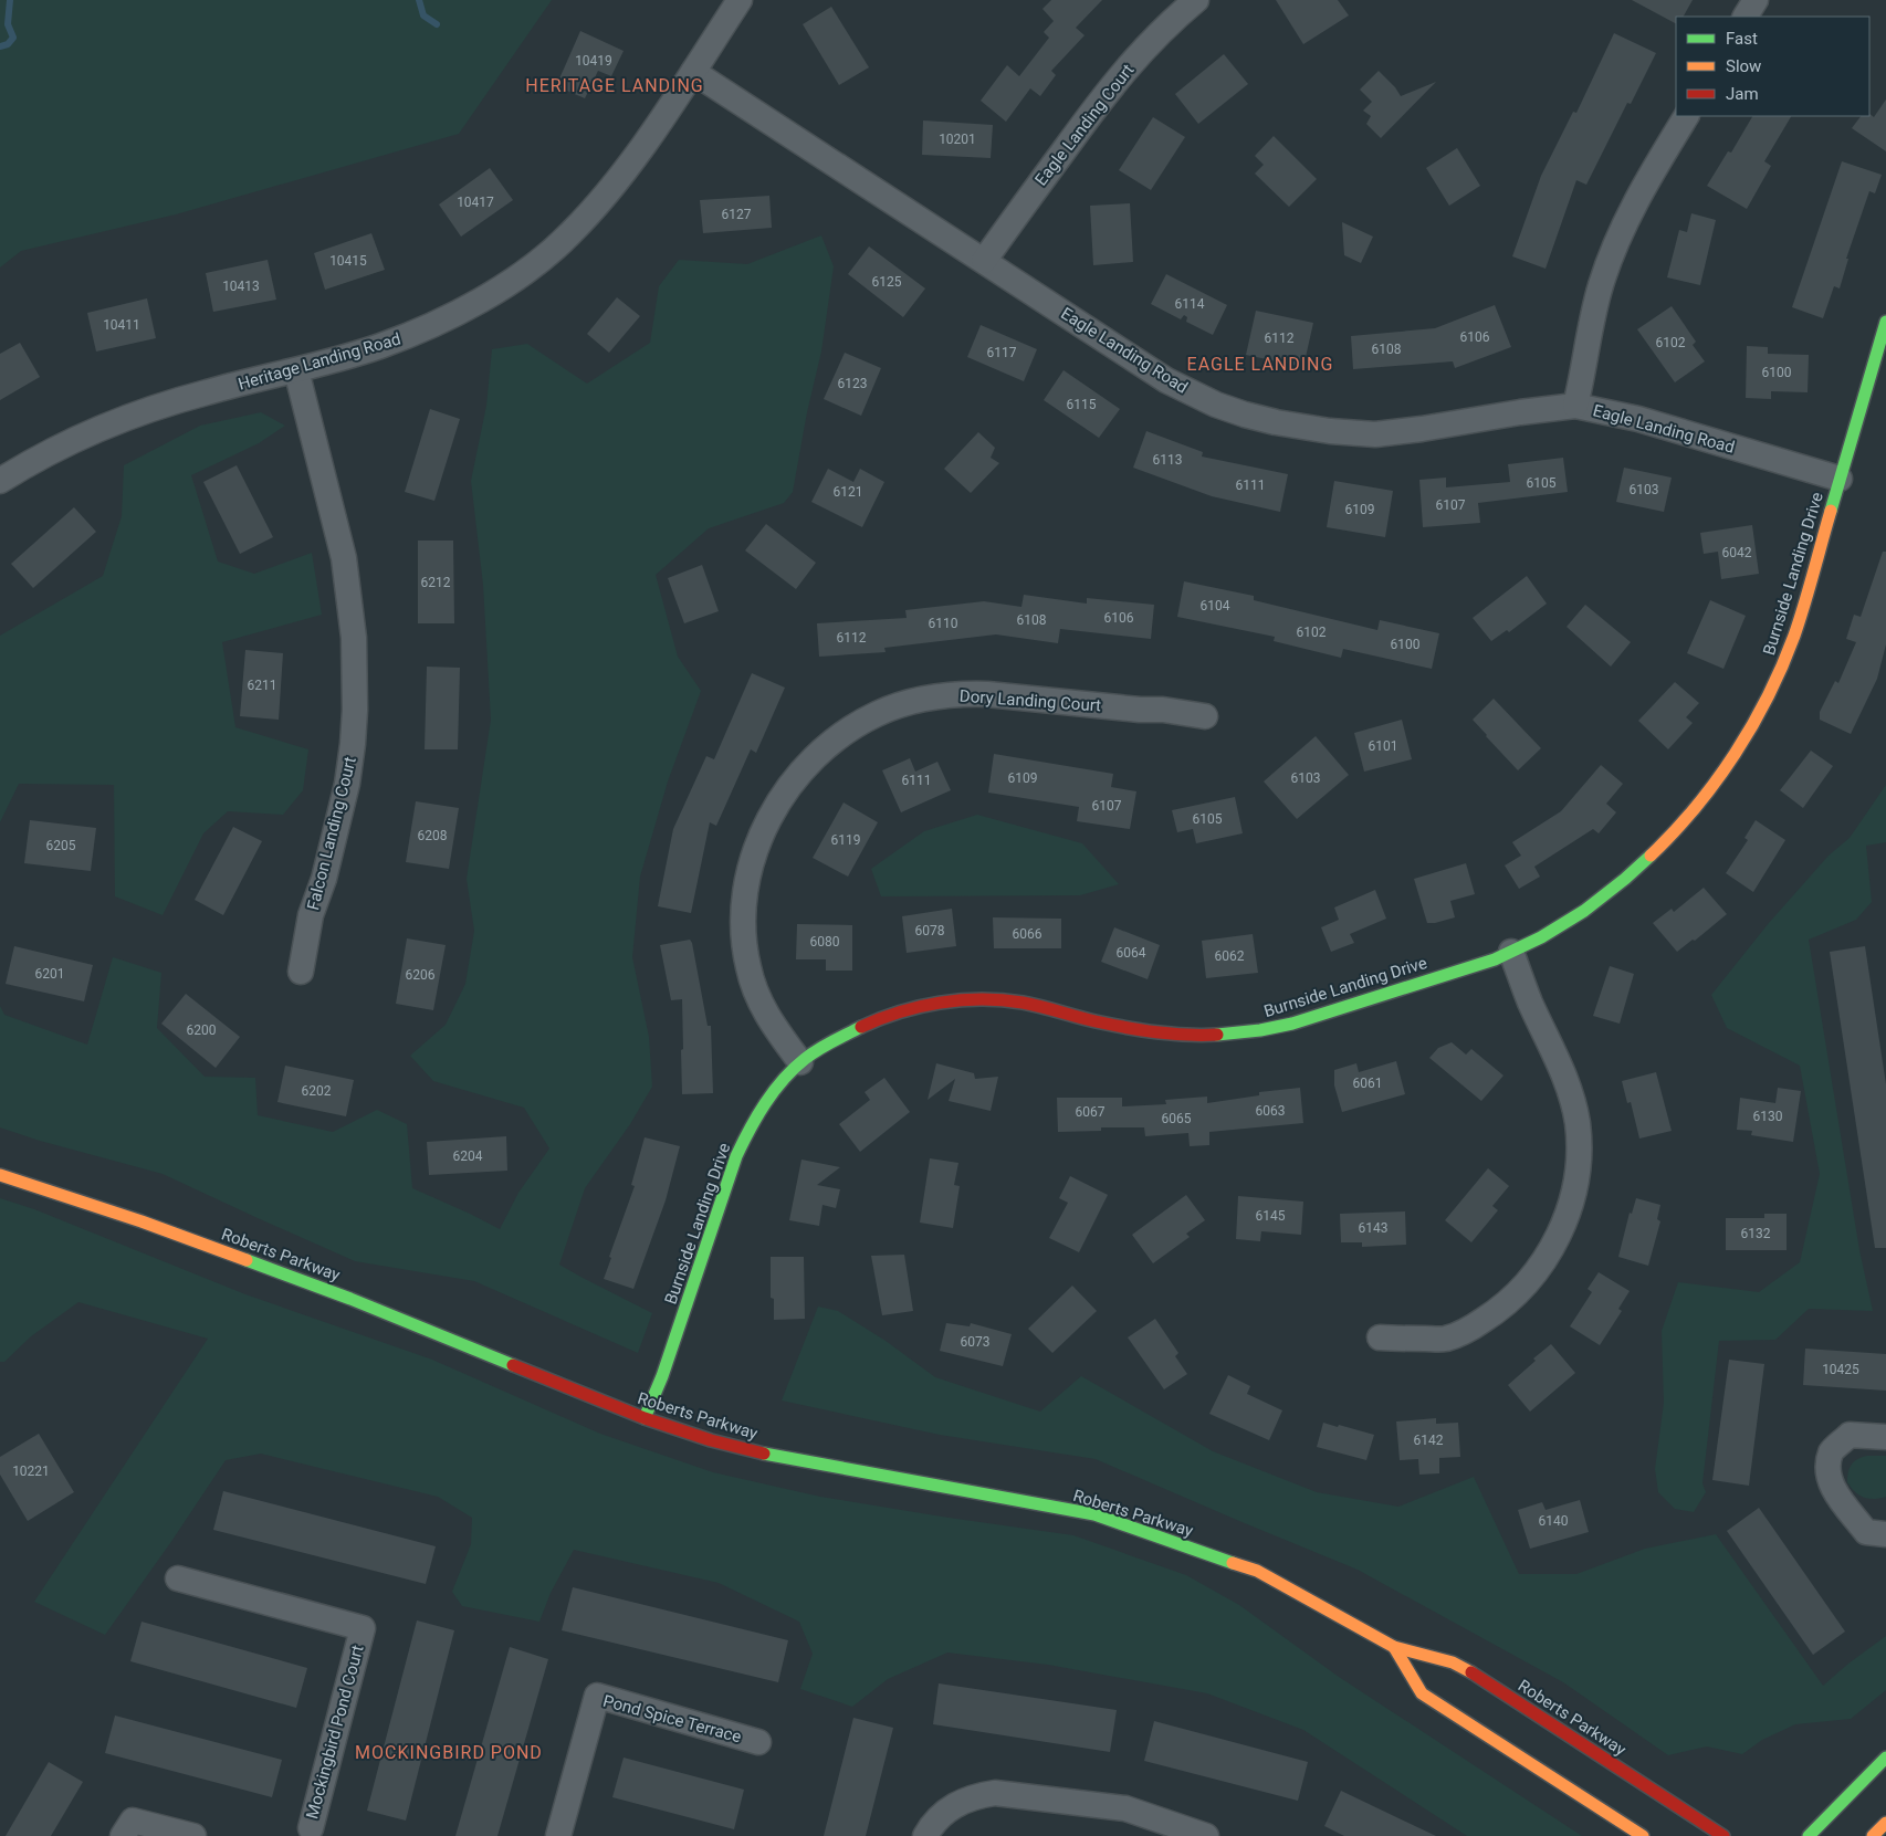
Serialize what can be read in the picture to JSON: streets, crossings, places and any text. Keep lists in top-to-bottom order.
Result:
{
  "streets": {
    "main road": ["Burnside Landing Drive", "Roberts Parkway"],
    "street": [
      "Eagle Landing Court",
      "Eagle Landing Road",
      "Heritage Landing Road",
      "Dory Landing Court",
      "Falcon Landing Court",
      "Pond Spice Terrace",
      "Mockingbird Pond Court"
    ]
  },
  "crossings": [
    ["Eagle Landing Court", "Eagle Landing Road"],
    ["Eagle Landing Road", "Heritage Landing Road"],
    ["Eagle Landing Road", "Burnside Landing Drive"],
    ["Heritage Landing Road", "Falcon Landing Court"],
    ["Burnside Landing Drive", "Dory Landing Court"],
    ["Burnside Landing Drive", "Roberts Parkway"]
  ],
  "districts": ["HERITAGE LANDING", "EAGLE LANDING", "MOCKINGBIRD POND"],
  "house_numbers": [
    "10419",
    "10201",
    "10417",
    "6127",
    "10415",
    "6125",
    "10413",
    "6114",
    "10411",
    "6106",
    "6112",
    "6102",
    "6108",
    "6117",
    "6100",
    "6123",
    "6115",
    "6113",
    "6105",
    "6111",
    "6103",
    "6121",
    "6107",
    "6109",
    "6042",
    "6212",
    "6104",
    "6106",
    "6108",
    "6110",
    "6102",
    "6112",
    "6100",
    "6211",
    "6101",
    "6109",
    "6103",
    "6111",
    "6107",
    "6105",
    "6208",
    "6119",
    "6205",
    "6078",
    "6066",
    "6080",
    "6064",
    "6062",
    "6201",
    "6206",
    "6200",
    "6061",
    "6202",
    "6063",
    "6067",
    "6130",
    "6065",
    "6204",
    "6145",
    "6143",
    "6132",
    "6073",
    "10425",
    "6142",
    "10221",
    "6140"
  ],
  "legend": ["Fast", "Slow", "Jam"]
}
